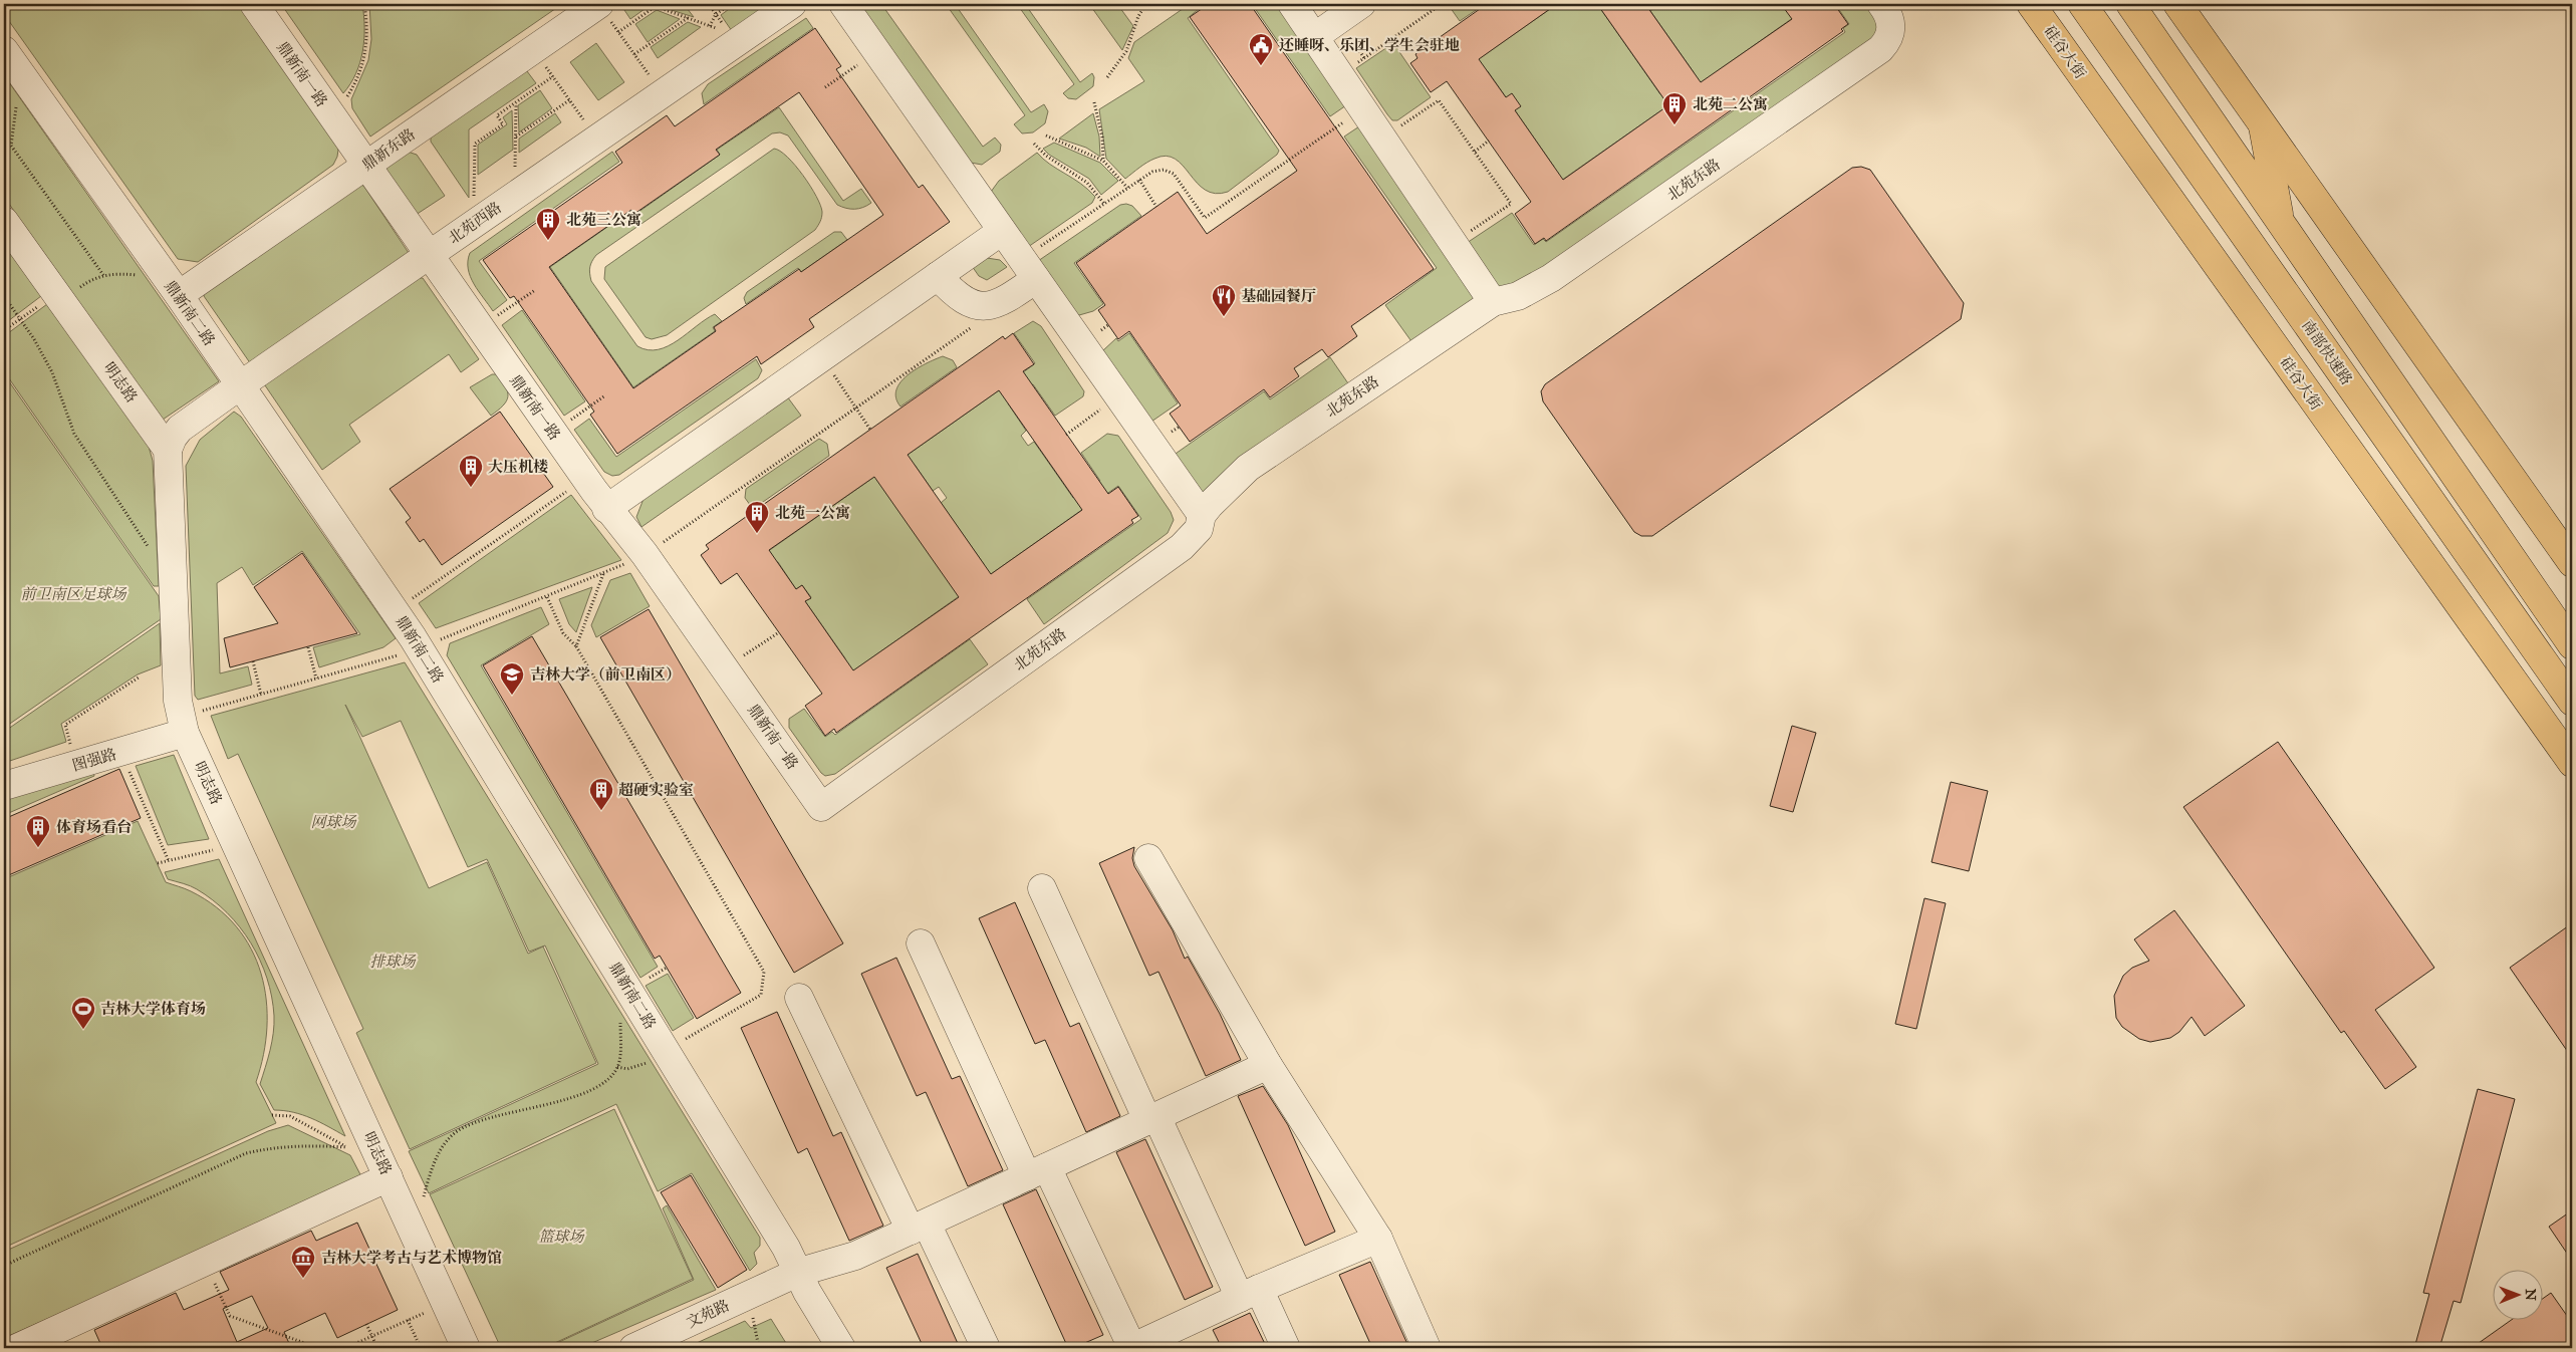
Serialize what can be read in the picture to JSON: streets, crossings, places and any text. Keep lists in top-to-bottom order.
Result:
{
  "streets": {
    "main road": ["硅谷大街", "南部快速路"],
    "street": [
      "鼎新南一路",
      "鼎新东路",
      "北苑东路",
      "北苑西路",
      "鼎新南二路",
      "明志路",
      "图强路",
      "文苑路"
    ]
  },
  "crossings": [
    ["鼎新南一路", "鼎新东路"],
    ["鼎新南一路", "北苑东路"],
    ["鼎新南一路", "北苑西路"],
    ["鼎新东路", "鼎新南二路"],
    ["北苑西路", "鼎新南二路"],
    ["北苑西路", "明志路"],
    ["鼎新南二路", "文苑路"],
    ["明志路", "图强路"]
  ],
  "parks": [
    "前卫南区足球场",
    "网球场",
    "排球场",
    "篮球场"
  ],
  "places": {
    "public building": ["还睡呀、乐团、学生会驻地"],
    "building": [
      "北苑二公寓",
      "北苑三公寓",
      "大压机楼",
      "北苑一公寓",
      "超硬实验室",
      "体育场看台"
    ],
    "restaurant": ["基础园餐厅"],
    "school or university": ["吉林大学（前卫南区）"],
    "sports": ["吉林大学体育场"],
    "museum": ["吉林大学考古与艺术博物馆"]
  },
  "north": "right"
}
